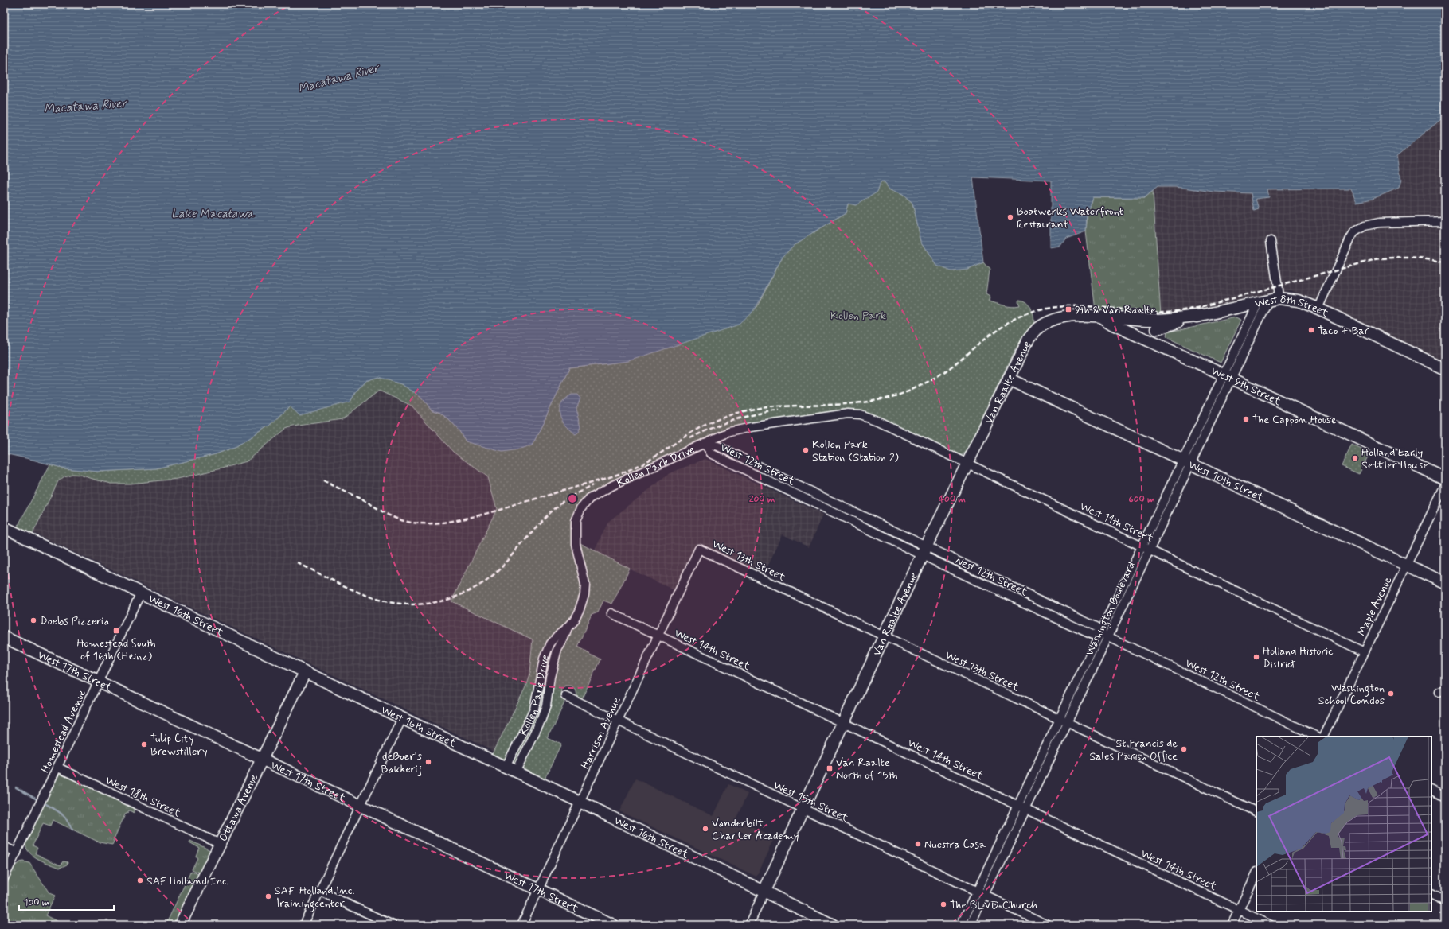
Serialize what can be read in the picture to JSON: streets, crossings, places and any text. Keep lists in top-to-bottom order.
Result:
{
  "streets": {
    "street": [
      "West 8th Street",
      "Van Raalte Avenue",
      "West 9th Street",
      "West 12th Street",
      "Kollen Park Drive",
      "West 10th Street",
      "West 11th Street",
      "West 13th Street",
      "Maple Avenue",
      "Washington Boulevard",
      "West 16th Street",
      "West 14th Street",
      "West 17th Street",
      "Homestead Avenue",
      "Harrison Avenue",
      "West 18th Street",
      "West 15th Street",
      "Ottawa Avenue"
    ]
  },
  "crossings": [
    ["West 8th Street", "Van Raalte Avenue"],
    ["West 8th Street", "West 9th Street"],
    ["West 8th Street", "Washington Boulevard"],
    ["Van Raalte Avenue", "West 9th Street"],
    ["Van Raalte Avenue", "West 12th Street"],
    ["Van Raalte Avenue", "West 10th Street"],
    ["Van Raalte Avenue", "West 11th Street"],
    ["Van Raalte Avenue", "West 13th Street"],
    ["Van Raalte Avenue", "West 16th Street"],
    ["Van Raalte Avenue", "West 14th Street"],
    ["Van Raalte Avenue", "West 15th Street"],
    ["West 9th Street", "Washington Boulevard"],
    ["West 12th Street", "Kollen Park Drive"],
    ["West 12th Street", "Washington Boulevard"],
    ["Kollen Park Drive", "West 11th Street"],
    ["Kollen Park Drive", "West 16th Street"],
    ["West 10th Street", "Maple Avenue"],
    ["West 10th Street", "Washington Boulevard"],
    ["West 11th Street", "Maple Avenue"],
    ["West 11th Street", "Washington Boulevard"],
    ["West 13th Street", "Washington Boulevard"],
    ["West 13th Street", "Harrison Avenue"],
    ["Washington Boulevard", "West 14th Street"],
    ["Washington Boulevard", "West 15th Street"],
    ["West 16th Street", "Homestead Avenue"],
    ["West 16th Street", "Harrison Avenue"],
    ["West 16th Street", "Ottawa Avenue"],
    ["West 14th Street", "Harrison Avenue"],
    ["West 17th Street", "Homestead Avenue"],
    ["West 17th Street", "Harrison Avenue"],
    ["West 17th Street", "Ottawa Avenue"],
    ["Homestead Avenue", "West 18th Street"],
    ["Harrison Avenue", "West 15th Street"],
    ["West 18th Street", "Ottawa Avenue"]
  ],
  "water": ["Macatawa River", "Lake Macatawa"],
  "parks": ["Kollen Park"],
  "places": {
    "other": [
      "Boatwerks Waterfront Restaurant",
      "Taco + Bar",
      "The Cappon House",
      "Kollen Park Station (Station 2)",
      "Holland Early Settler House",
      "Doebs Pizzeria",
      "Holland Historic District",
      "Washington School Condos",
      "Tulip City Brewstillery",
      "St Francis de Sales Parish Office",
      "deBoer's Bakkerij",
      "Vanderbilt Charter Academy",
      "Nuestra Casa",
      "SAF Holland Inc.",
      "SAF-Holland Inc. Trainingcenter",
      "The BLVD Church"
    ],
    "transit": ["9th & Van Raalte", "Homestead South of 16th (Heinz)", "Van Raalte North of 15th"]
  },
  "scale_bar": "100 m",
  "rings": ["200 m", "400 m", "600 m"]
}
